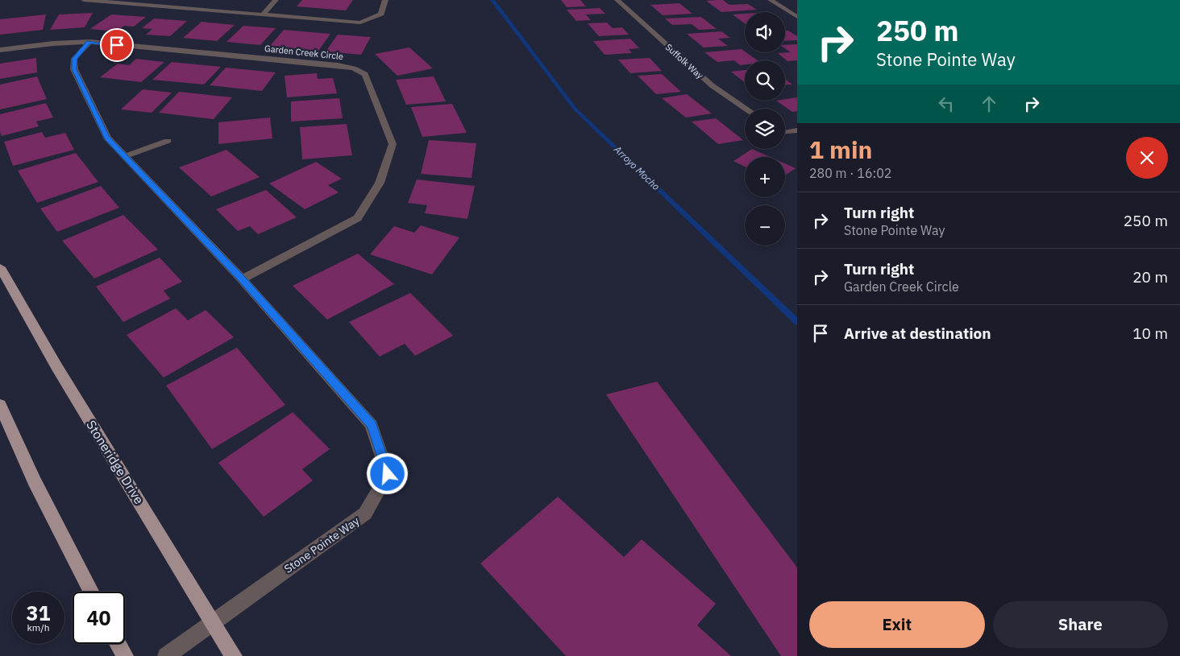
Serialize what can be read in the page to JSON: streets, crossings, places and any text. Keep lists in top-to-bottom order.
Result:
{
  "streets": {
    "main road": ["Stoneridge Drive"],
    "street": ["Garden Creek Circle", "Suffolk Way", "Stone Pointe Way"]
  },
  "crossings": [
    ["Garden Creek Circle", "Stone Pointe Way"],
    ["Stoneridge Drive", "Stone Pointe Way"]
  ],
  "water": ["Arroyo Mocho"],
  "page": {
    "turn": ["250 m", "Stone Pointe Way"],
    "map_buttons": ["+", "−"],
    "heading": ["1 min", "280 m · 16:02"],
    "list": [
      {
        "name": "Turn right",
        "note": "Stone Pointe Way",
        "value": "250 m"
      },
      {
        "name": "Turn right",
        "note": "Garden Creek Circle",
        "value": "20 m"
      },
      {
        "name": "Arrive at destination",
        "value": "10 m"
      }
    ],
    "speed": "31 km/h",
    "limit": "40",
    "buttons": ["Exit", "Share"]
  }
}
